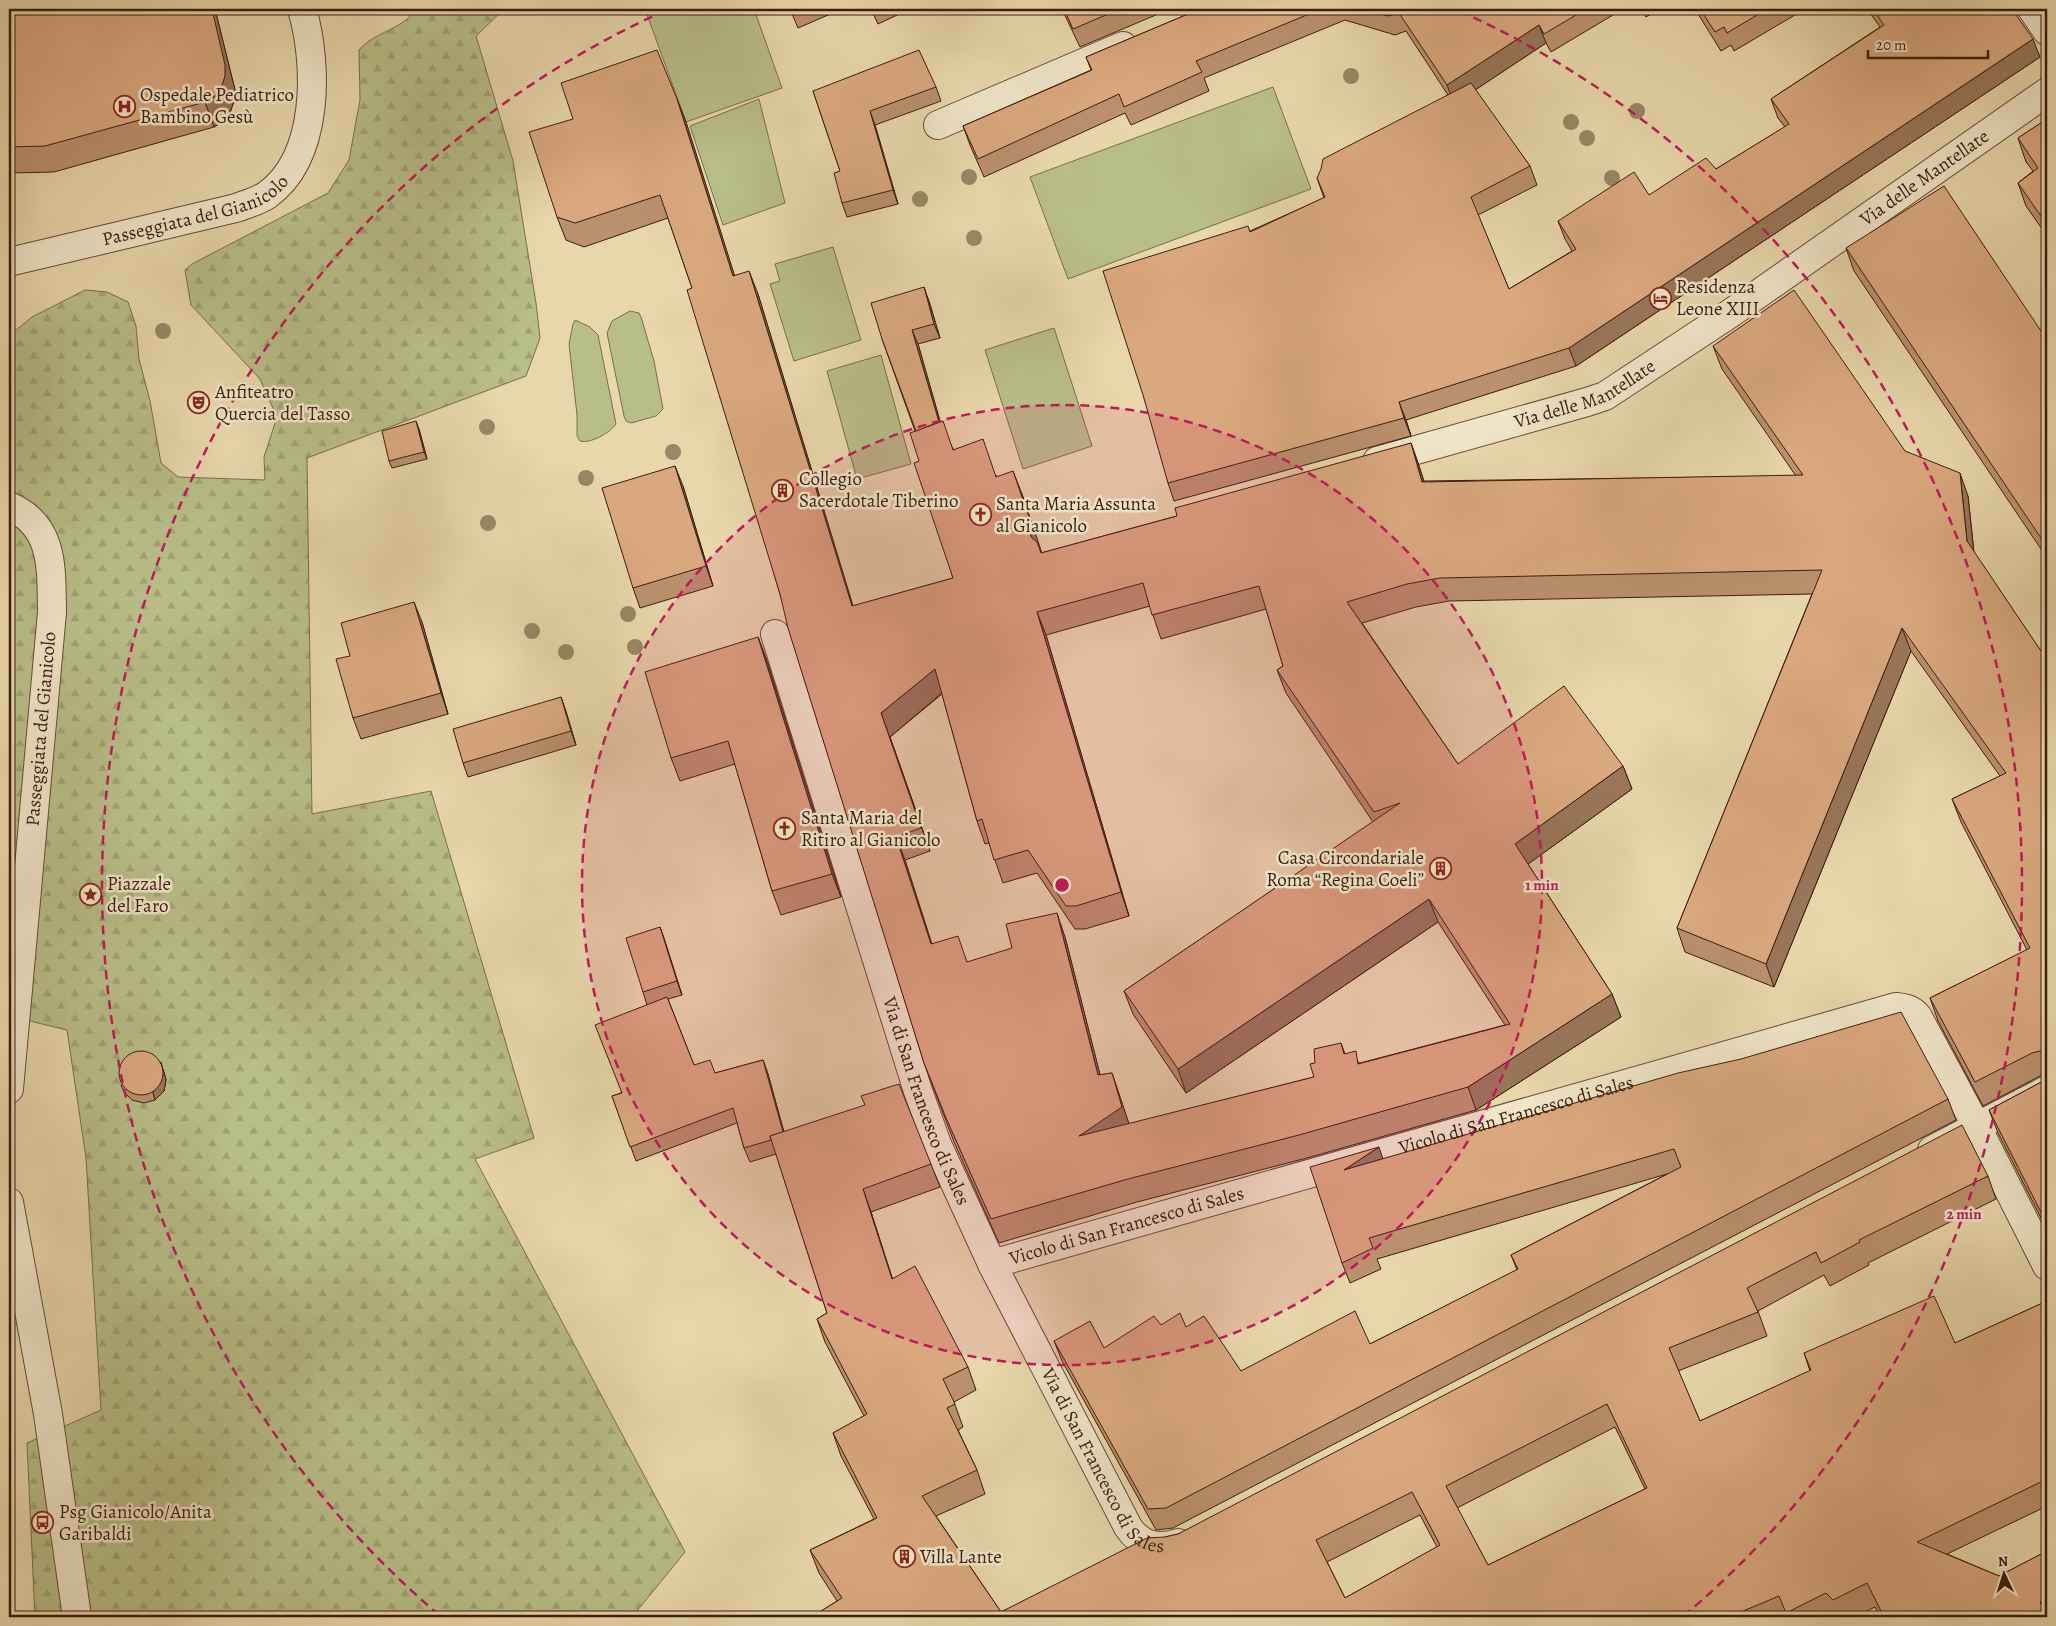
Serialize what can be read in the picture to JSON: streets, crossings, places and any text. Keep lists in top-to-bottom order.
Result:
{
  "streets": {
    "street": [
      "Via delle Mantellate",
      "Passeggiata del Gianicolo",
      "Via di San Francesco di Sales",
      "Vicolo di San Francesco di Sales"
    ]
  },
  "crossings": [
    ["Via di San Francesco di Sales", "Vicolo di San Francesco di Sales"]
  ],
  "places": {
    "hospital": ["Ospedale Pediatrico Bambino Gesù"],
    "hotel": ["Residenza Leone XIII"],
    "theatre": ["Anfiteatro Quercia del Tasso"],
    "building": ["Collegio Sacerdotale Tiberino", "Casa Circondariale Roma “Regina Coeli”", "Villa Lante"],
    "church": ["Santa Maria Assunta al Gianicolo", "Santa Maria del Ritiro al Gianicolo"],
    "place": ["Piazzale del Faro"],
    "bus stop": ["Psg Gianicolo/Anita Garibaldi"]
  },
  "scale_bar": "20 m",
  "north": "top",
  "rings": ["1 min", "2 min"]
}
